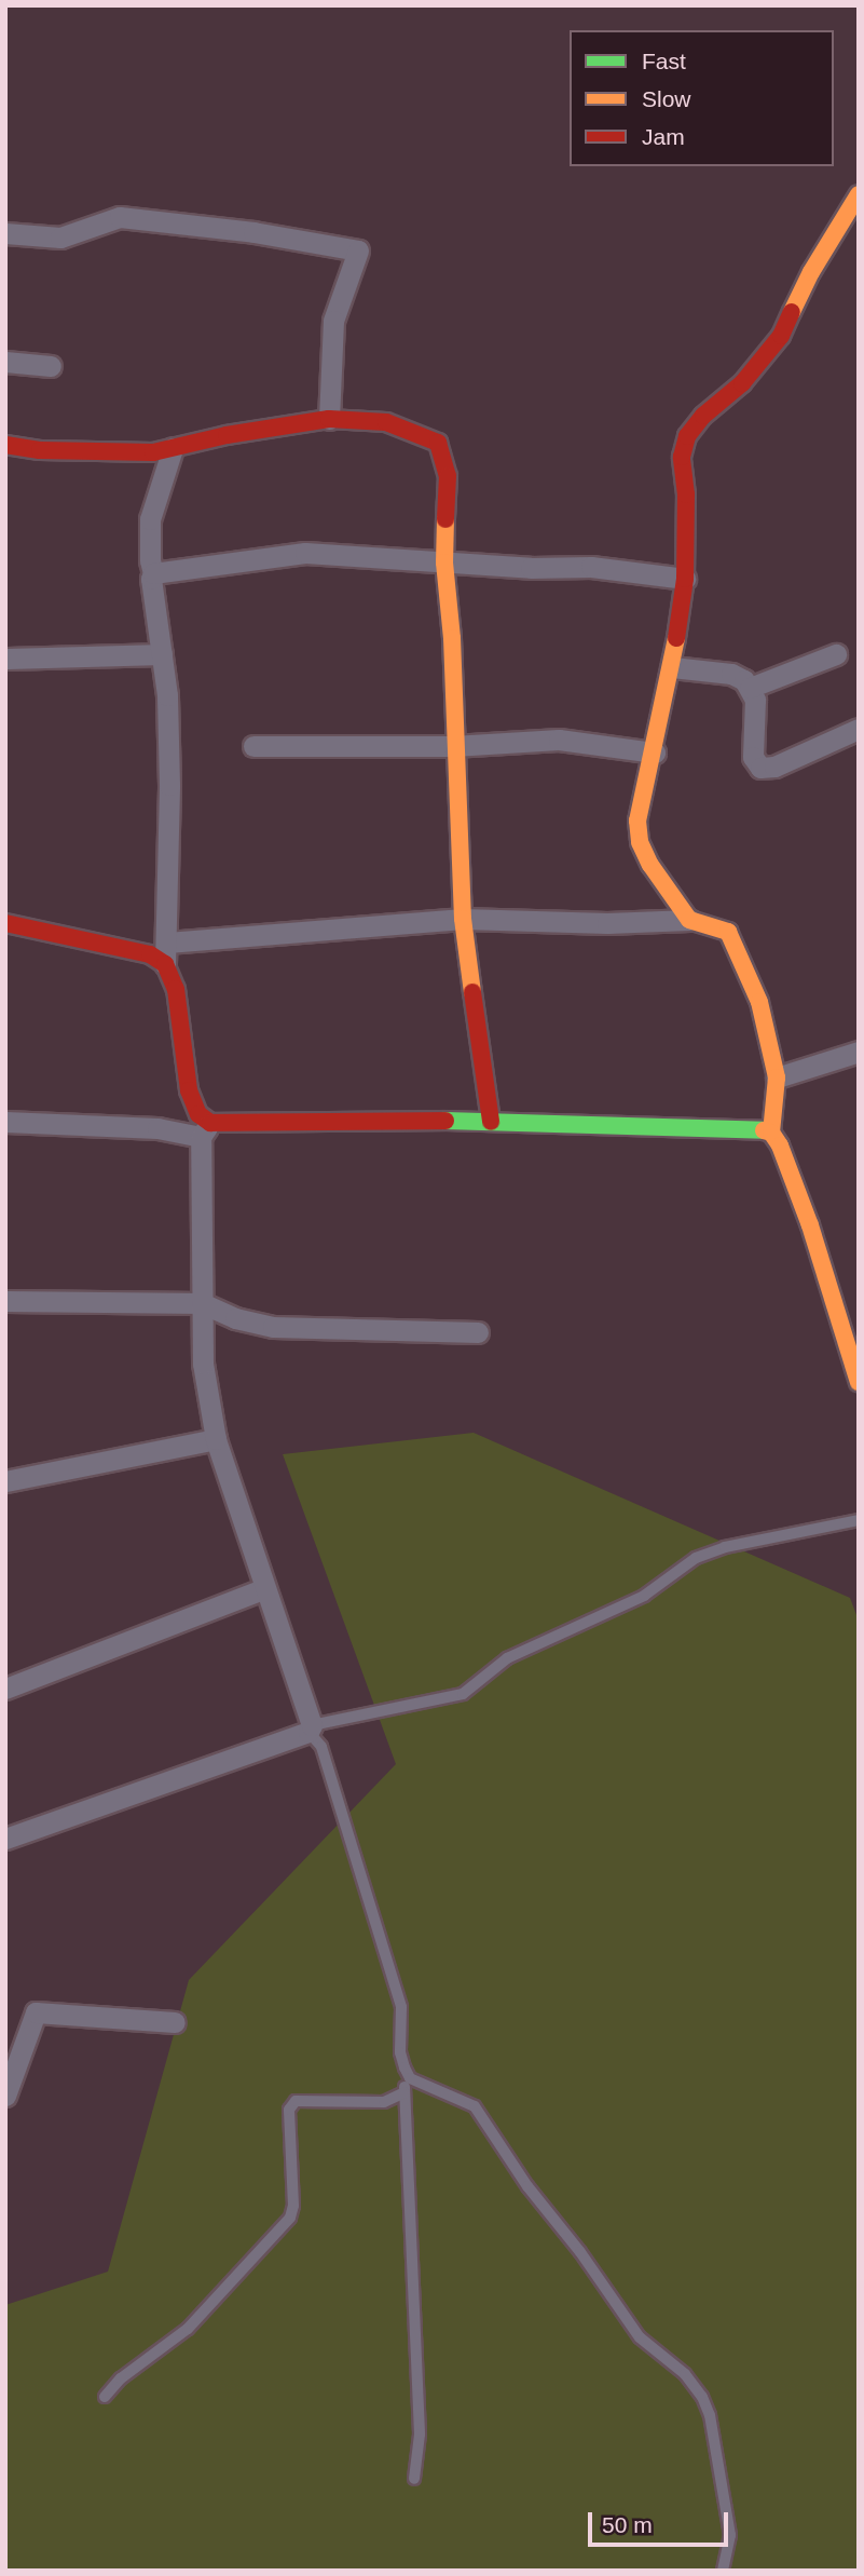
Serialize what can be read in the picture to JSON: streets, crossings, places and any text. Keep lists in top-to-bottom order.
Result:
{
  "legend": ["Fast", "Slow", "Jam"],
  "scale_bar": "50 m"
}
